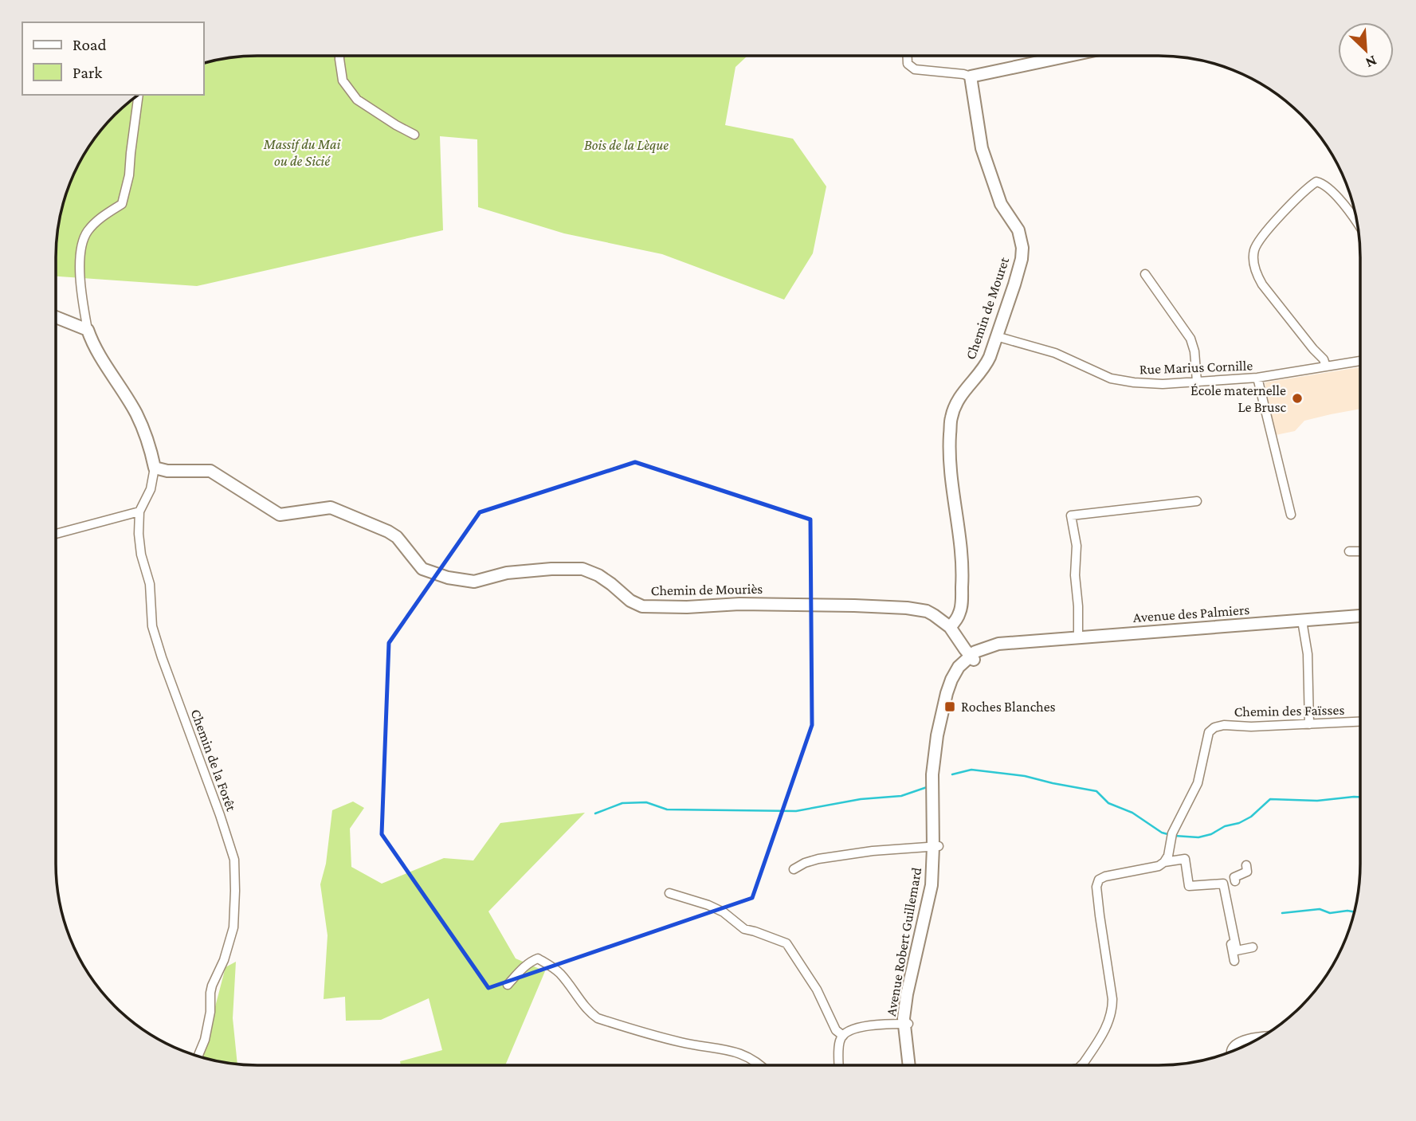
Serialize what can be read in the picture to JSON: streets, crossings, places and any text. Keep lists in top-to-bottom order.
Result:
{
  "streets": {
    "street": [
      "Chemin de Mouret",
      "Rue Marius Cornille",
      "Chemin de Mouriès",
      "Avenue des Palmiers",
      "Chemin des Faïsses",
      "Chemin de la Forêt",
      "Avenue Robert Guillemard"
    ]
  },
  "crossings": [
    ["Chemin de Mouret", "Rue Marius Cornille"],
    ["Chemin de Mouret", "Chemin de Mouriès"],
    ["Chemin de Mouriès", "Avenue des Palmiers"],
    ["Chemin de Mouriès", "Chemin de la Forêt"],
    ["Chemin de Mouriès", "Avenue Robert Guillemard"],
    ["Avenue des Palmiers", "Avenue Robert Guillemard"]
  ],
  "parks": ["Massif du Mai ou de Sicié", "Bois de la Lèque"],
  "places": {
    "other": ["École maternelle Le Brusc"],
    "transit": ["Roches Blanches"]
  },
  "legend": ["Road", "Park"],
  "north": "bottom right"
}
